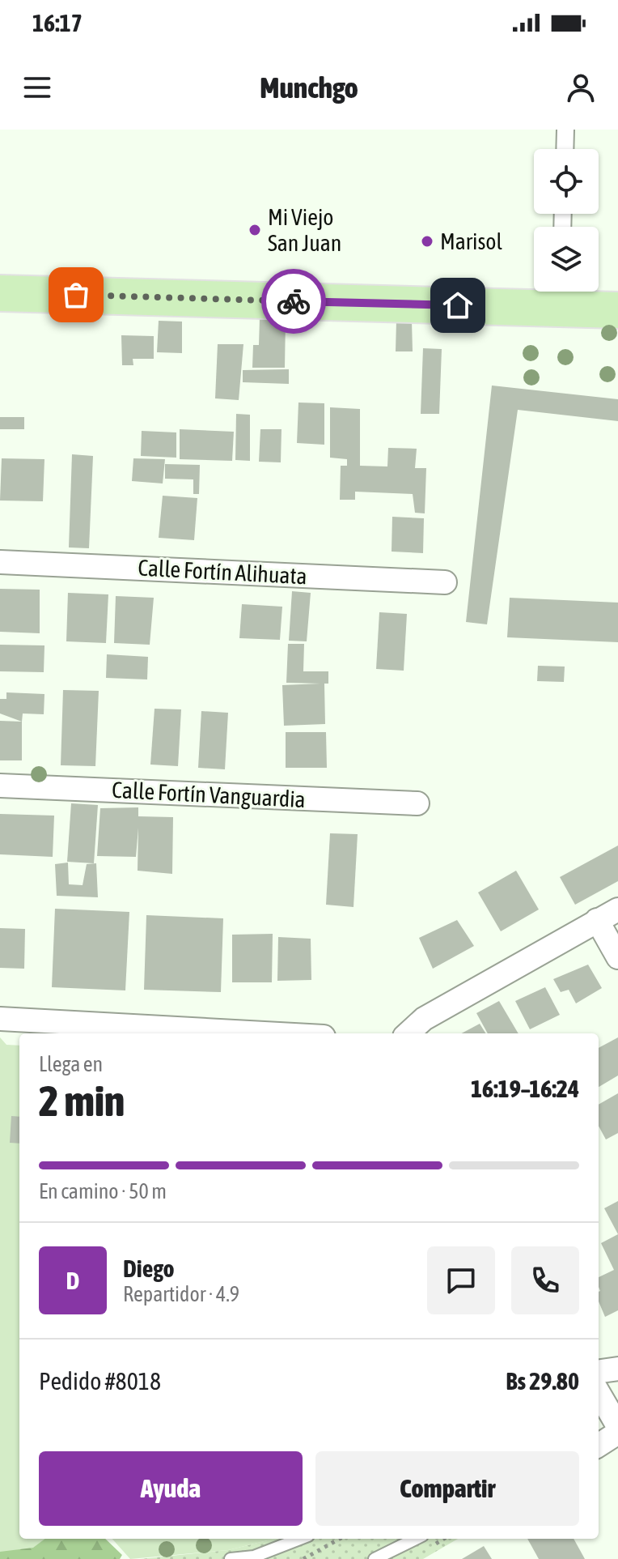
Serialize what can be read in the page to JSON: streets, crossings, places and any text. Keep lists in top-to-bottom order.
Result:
{
  "streets": {
    "street": ["Calle Fortín Alihuata", "Calle Fortín Vanguardia"]
  },
  "places": ["Mi Viejo San Juan", "Marisol"],
  "page": {
    "status": "16:17",
    "header": "Munchgo",
    "heading": ["2 min", "Llega en", "16:19–16:24"],
    "panel": [
      "Diego",
      "Repartidor · 4.9",
      "Pedido #8018",
      "Bs 29.80"
    ],
    "bar": "En camino · 50 m",
    "round": "D",
    "buttons": ["Ayuda", "Compartir"]
  }
}
